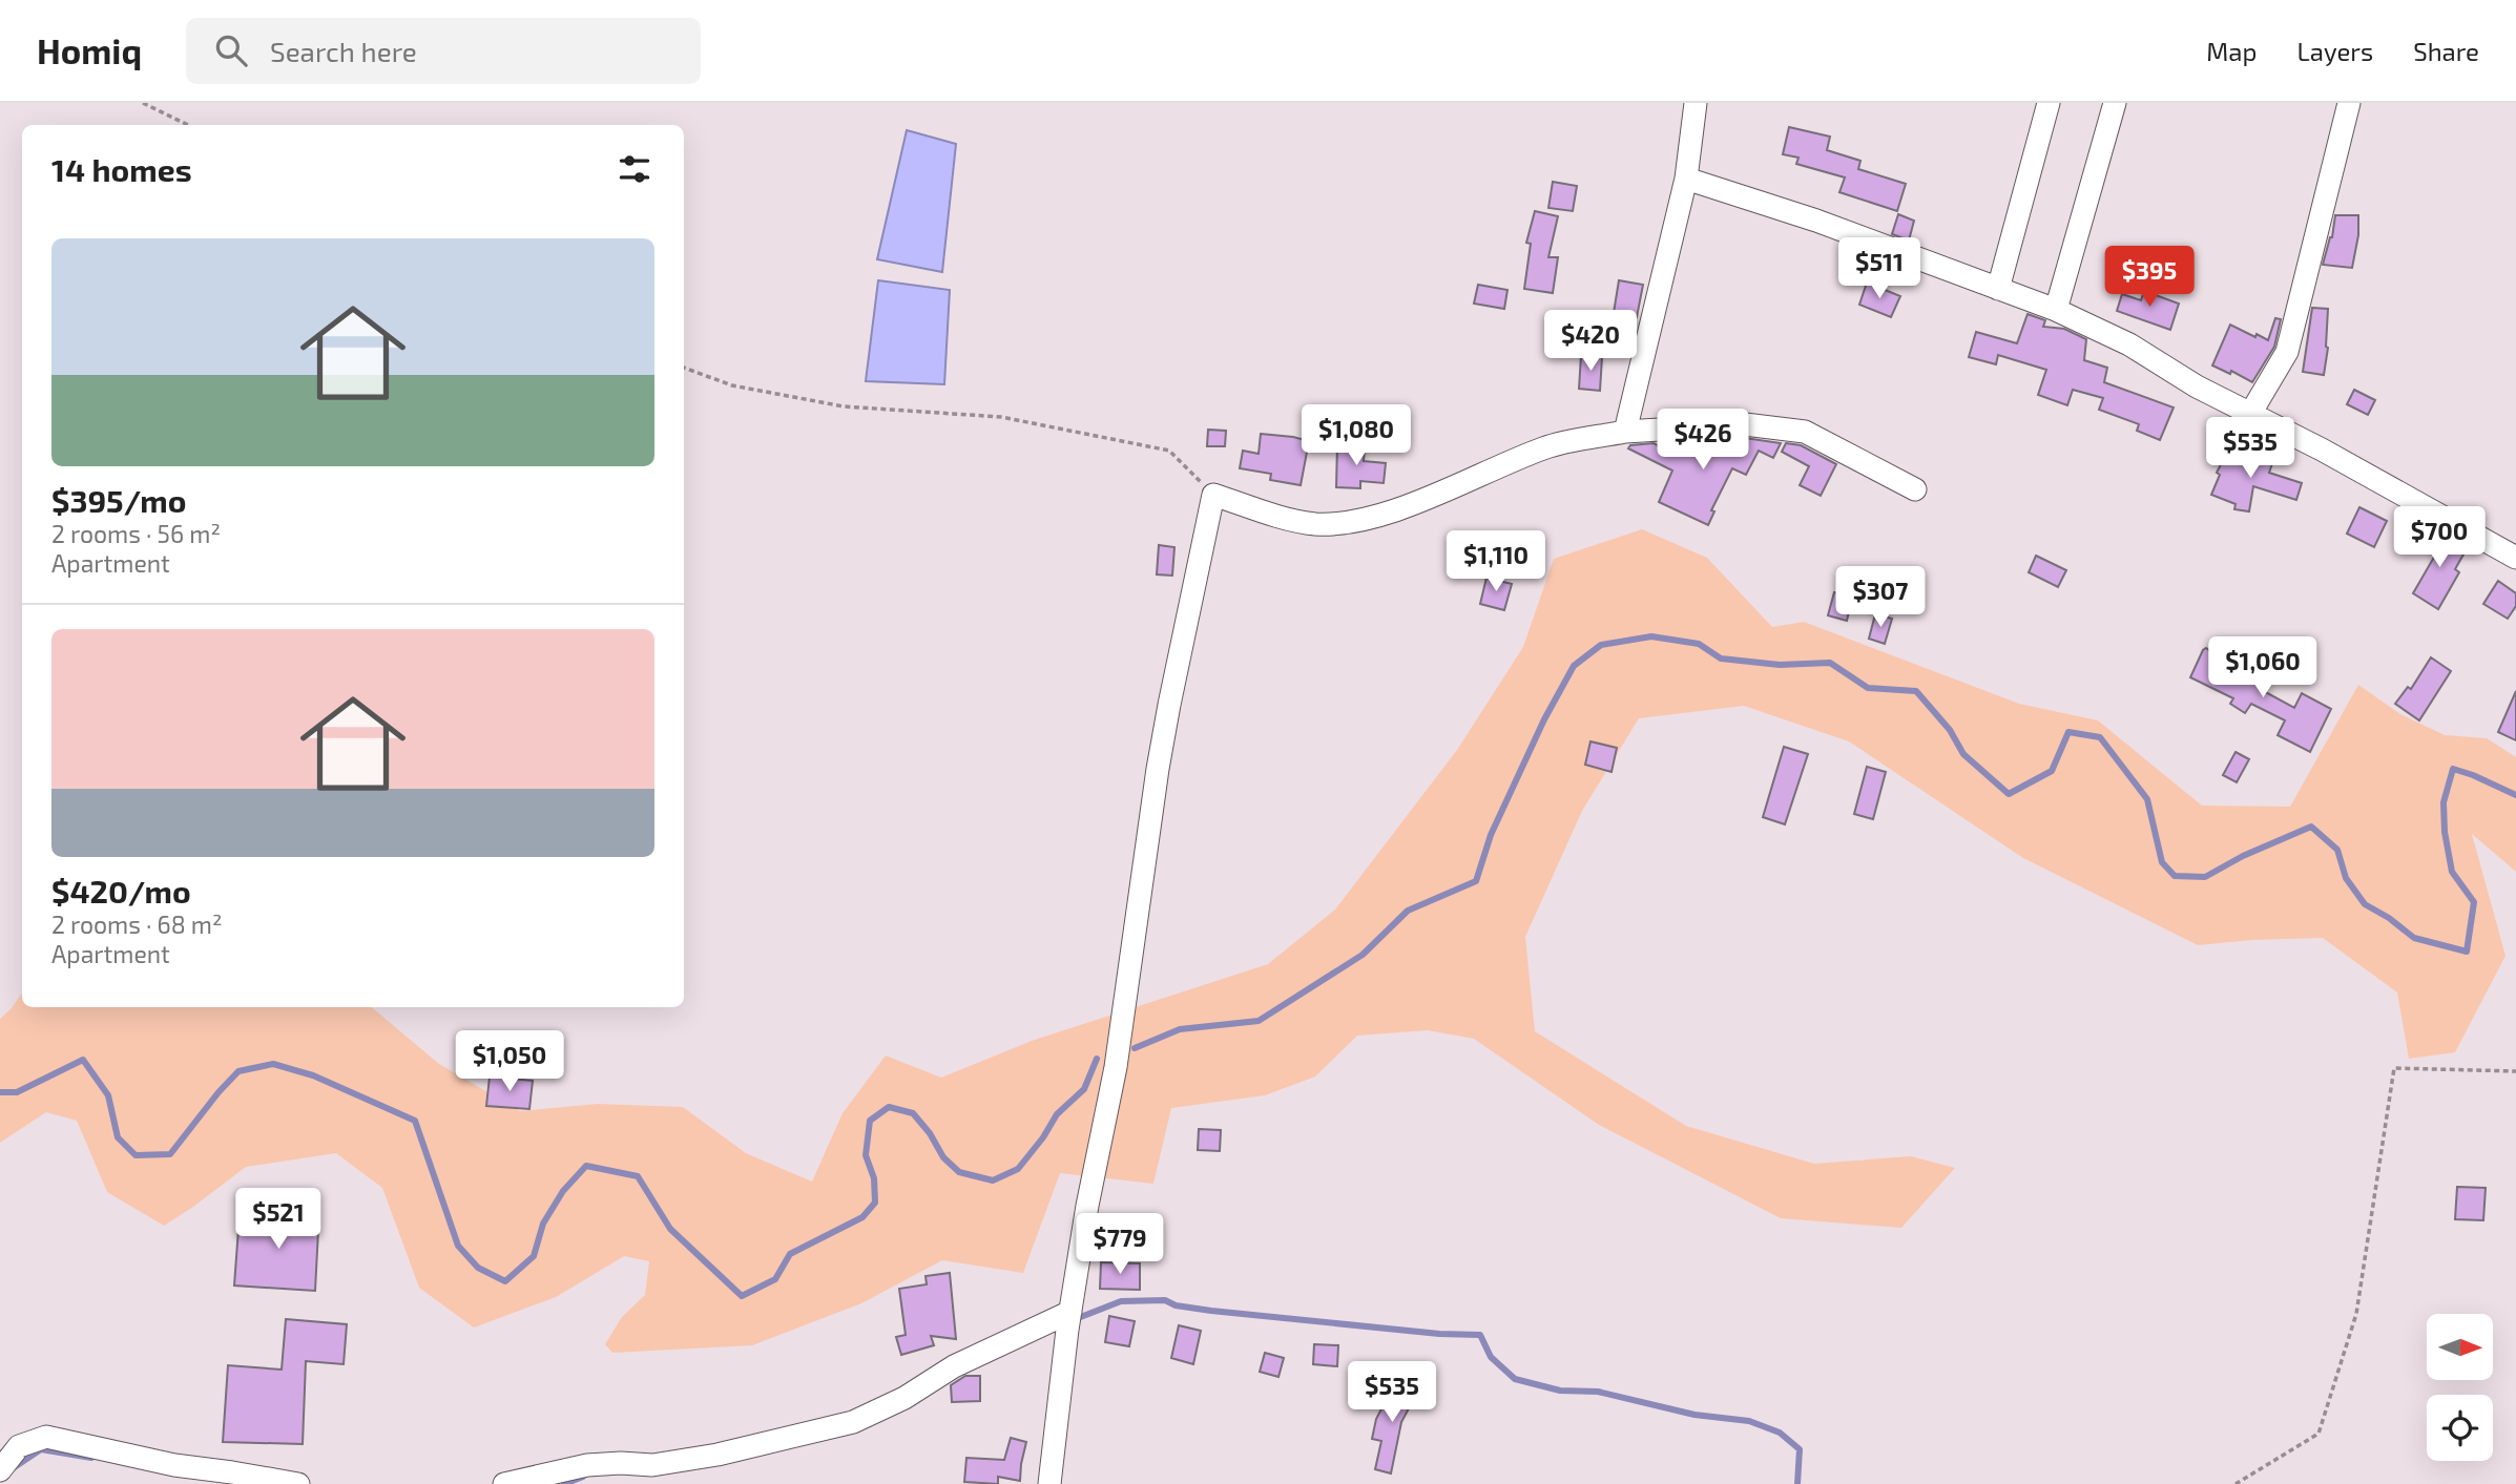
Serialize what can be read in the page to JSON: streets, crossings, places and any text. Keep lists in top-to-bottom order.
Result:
{
  "north": "right",
  "page": {
    "header": "Homiq",
    "search": "Search here",
    "nav": ["Map", "Layers", "Share"],
    "heading": "14 homes",
    "list": [
      {
        "name": "$395/mo",
        "note": "2 rooms · 56 m² · Apartment"
      },
      {
        "name": "$420/mo",
        "note": "2 rooms · 68 m² · Apartment"
      }
    ],
    "price": [
      "$511",
      "$395",
      "$420",
      "$1,080",
      "$426",
      "$535",
      "$700",
      "$1,110",
      "$307",
      "$1,060",
      "$1,050",
      "$521",
      "$779",
      "$535"
    ]
  }
}
